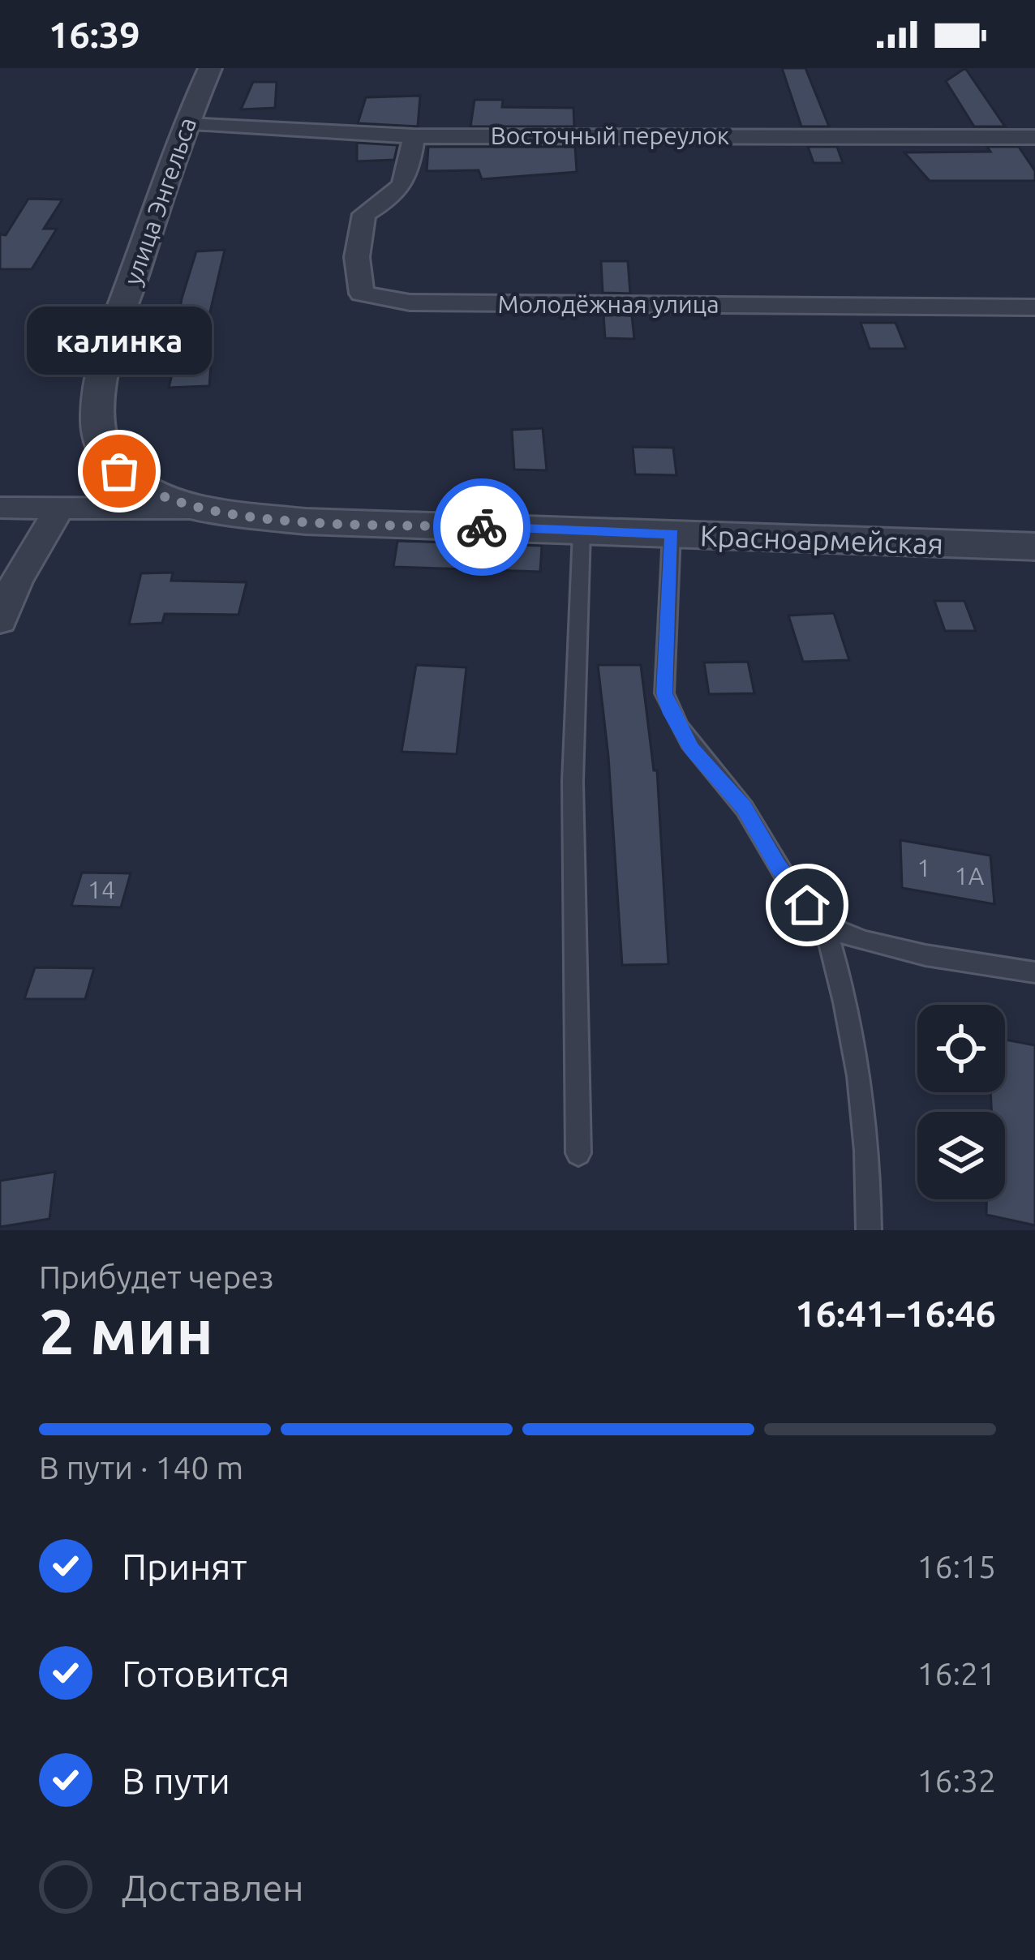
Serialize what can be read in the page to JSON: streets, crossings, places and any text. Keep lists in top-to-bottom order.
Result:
{
  "streets": {
    "street": [
      "Восточный переулок",
      "улица Энгельса",
      "Молодёжная улица",
      "Красноармейская"
    ]
  },
  "crossings": [
    ["Восточный переулок", "улица Энгельса"],
    ["Восточный переулок", "Молодёжная улица"],
    ["улица Энгельса", "Красноармейская"]
  ],
  "places": ["калинка"],
  "house_numbers": ["1", "1А", "14"],
  "page": {
    "status": "16:39",
    "bubble": "калинка",
    "heading": ["2 мин", "Прибудет через", "16:41–16:46"],
    "bar": "В пути · 140 m",
    "list": [
      ["Принят", "16:15"],
      ["Готовится", "16:21"],
      ["В пути", "16:32"],
      "Доставлен"
    ]
  }
}
